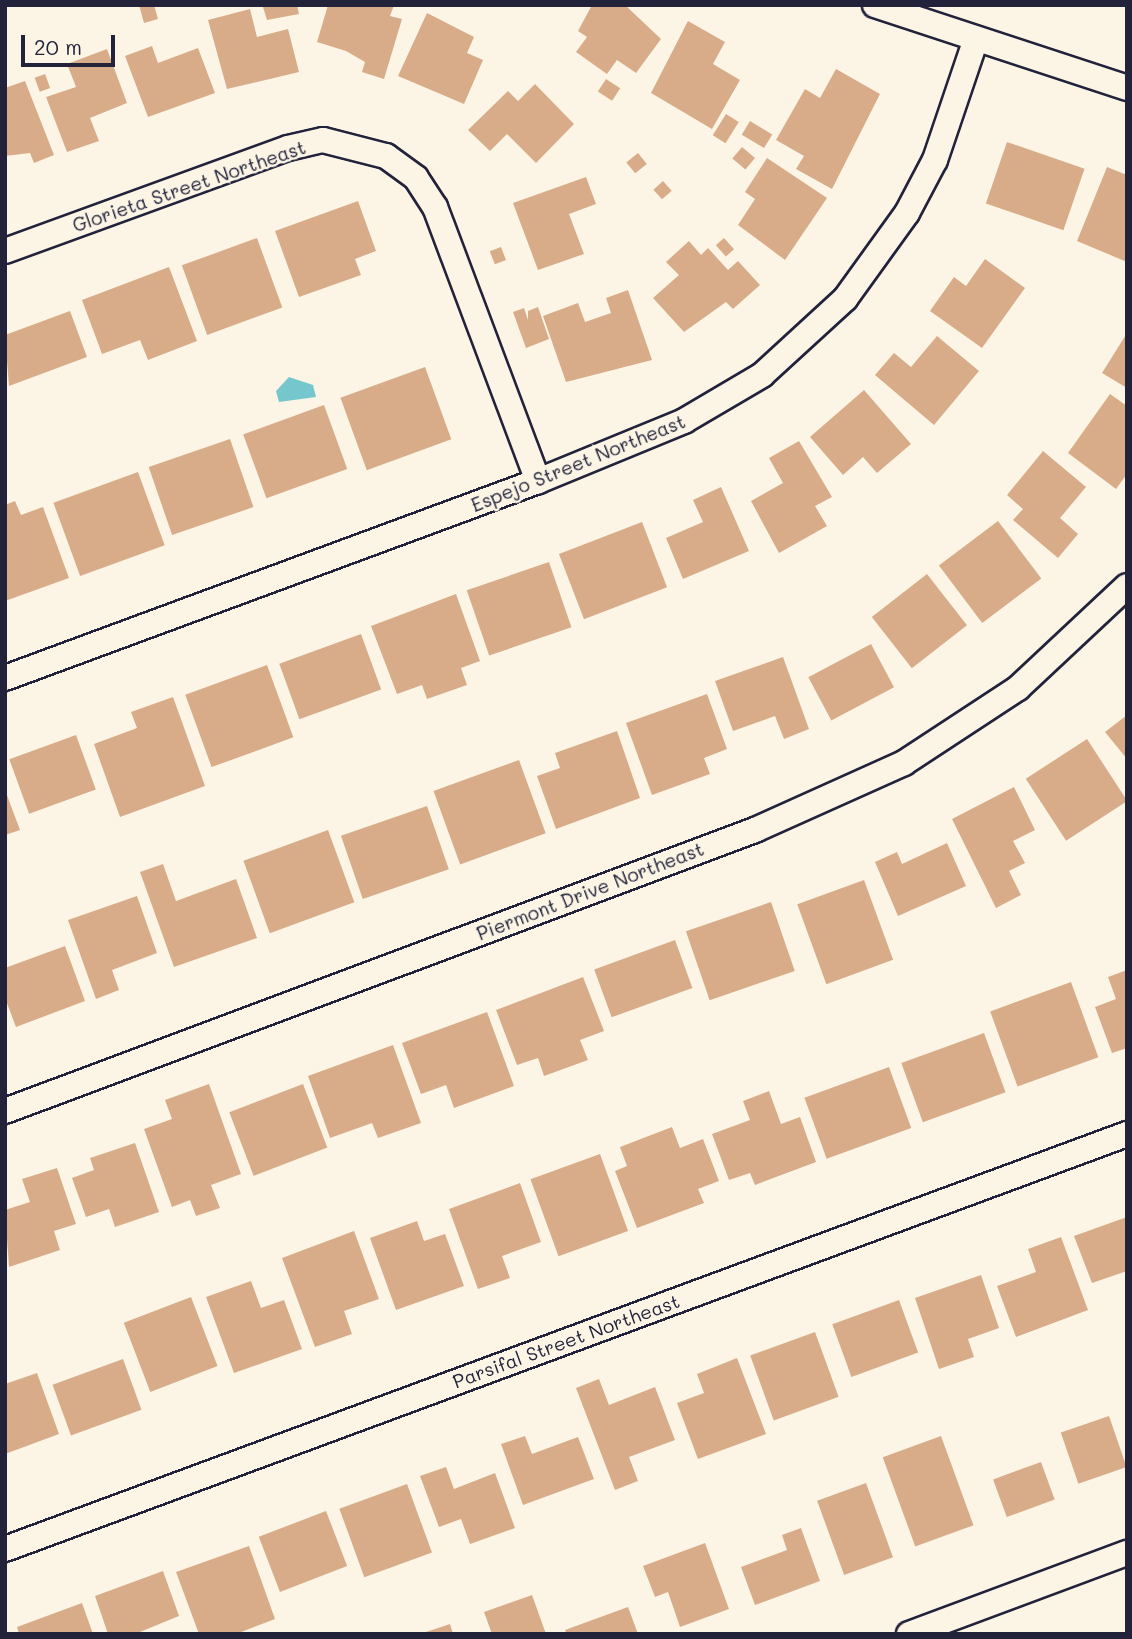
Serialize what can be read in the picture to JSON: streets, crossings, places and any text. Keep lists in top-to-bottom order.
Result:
{
  "streets": {
    "street": [
      "Glorieta Street Northeast",
      "Espejo Street Northeast",
      "Piermont Drive Northeast",
      "Parsifal Street Northeast"
    ]
  },
  "crossings": [
    ["Glorieta Street Northeast", "Espejo Street Northeast"]
  ],
  "scale_bar": "20 m"
}
